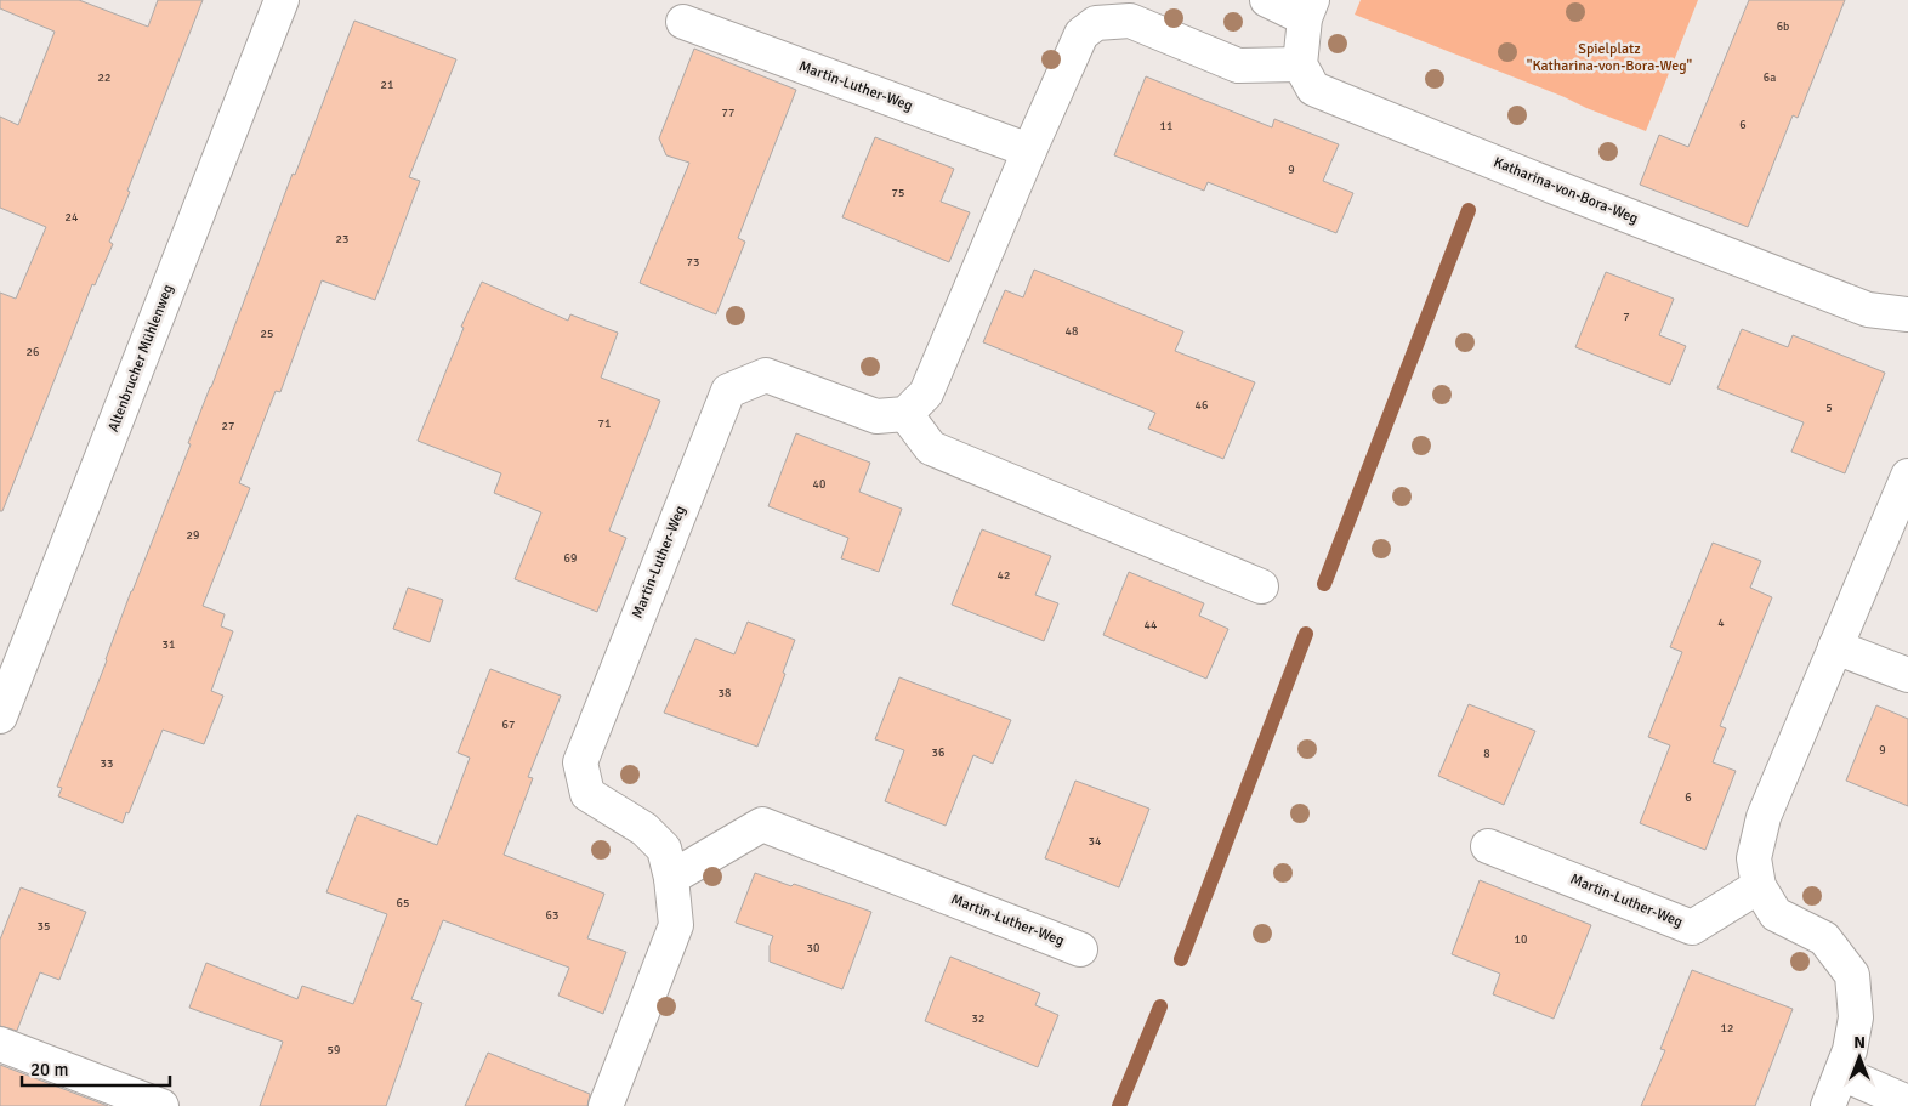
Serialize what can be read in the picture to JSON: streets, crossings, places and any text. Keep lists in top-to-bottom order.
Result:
{
  "streets": {
    "street": ["Martin-Luther-Weg", "Katharina-von-Bora-Weg", "Altenbrucher Mühlenweg"]
  },
  "parks": ["Spielplatz \"Katharina-von-Bora-Weg\""],
  "house_numbers": [
    "6b",
    "22",
    "6a",
    "21",
    "77",
    "6",
    "11",
    "9",
    "75",
    "24",
    "23",
    "73",
    "7",
    "48",
    "25",
    "26",
    "46",
    "5",
    "71",
    "27",
    "40",
    "29",
    "69",
    "42",
    "4",
    "44",
    "31",
    "38",
    "67",
    "9",
    "36",
    "8",
    "33",
    "6",
    "34",
    "65",
    "63",
    "35",
    "10",
    "30",
    "32",
    "12",
    "59"
  ],
  "scale_bar": "20 m",
  "north": "top"
}
